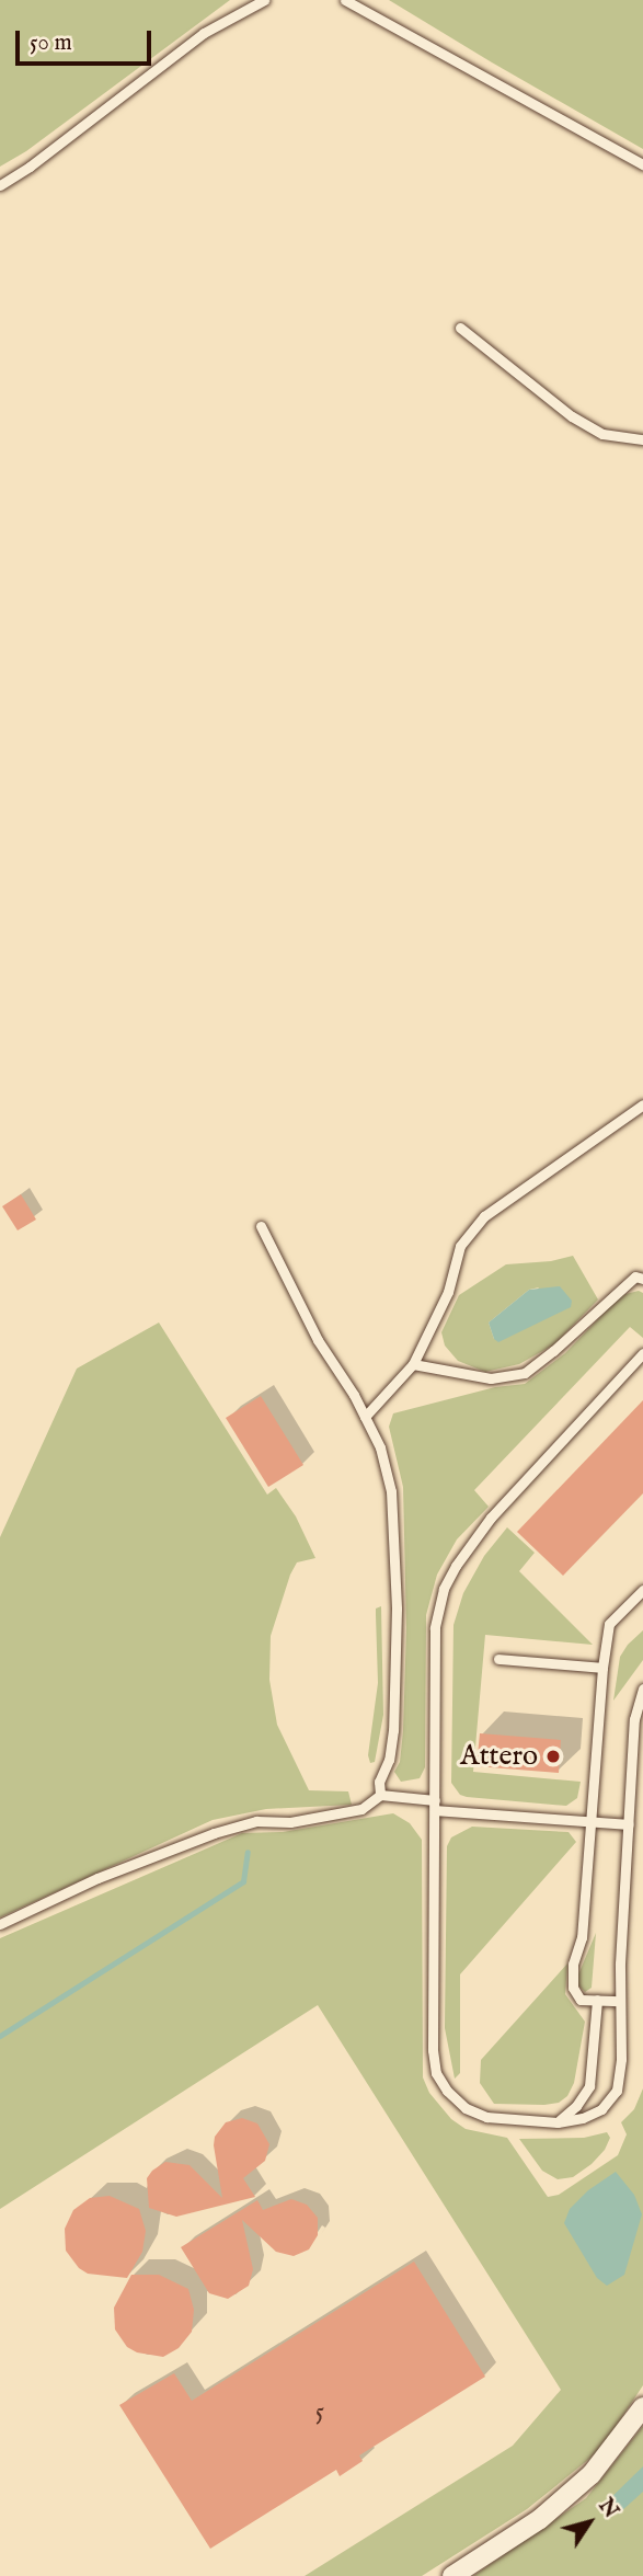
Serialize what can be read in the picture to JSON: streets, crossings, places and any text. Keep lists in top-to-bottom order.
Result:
{
  "places": ["Attero"],
  "house_numbers": ["5"],
  "scale_bar": "50 m",
  "north": "top right"
}
